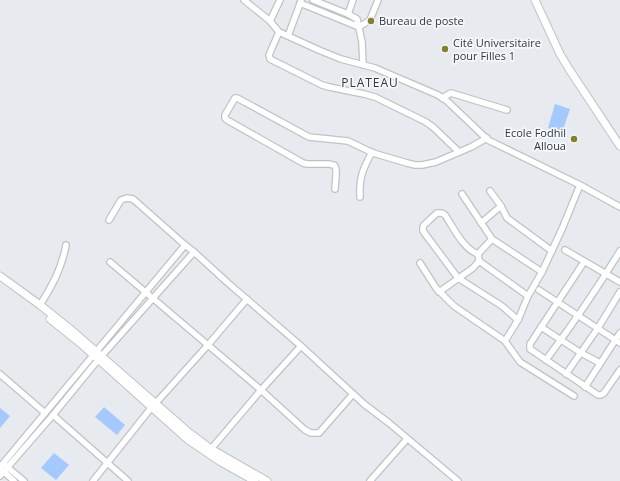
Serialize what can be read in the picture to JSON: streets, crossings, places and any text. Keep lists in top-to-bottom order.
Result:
{
  "districts": ["PLATEAU"],
  "places": ["Bureau de poste", "Cité Universitaire pour Filles 1", "Ecole Fodhil Alloua"]
}
